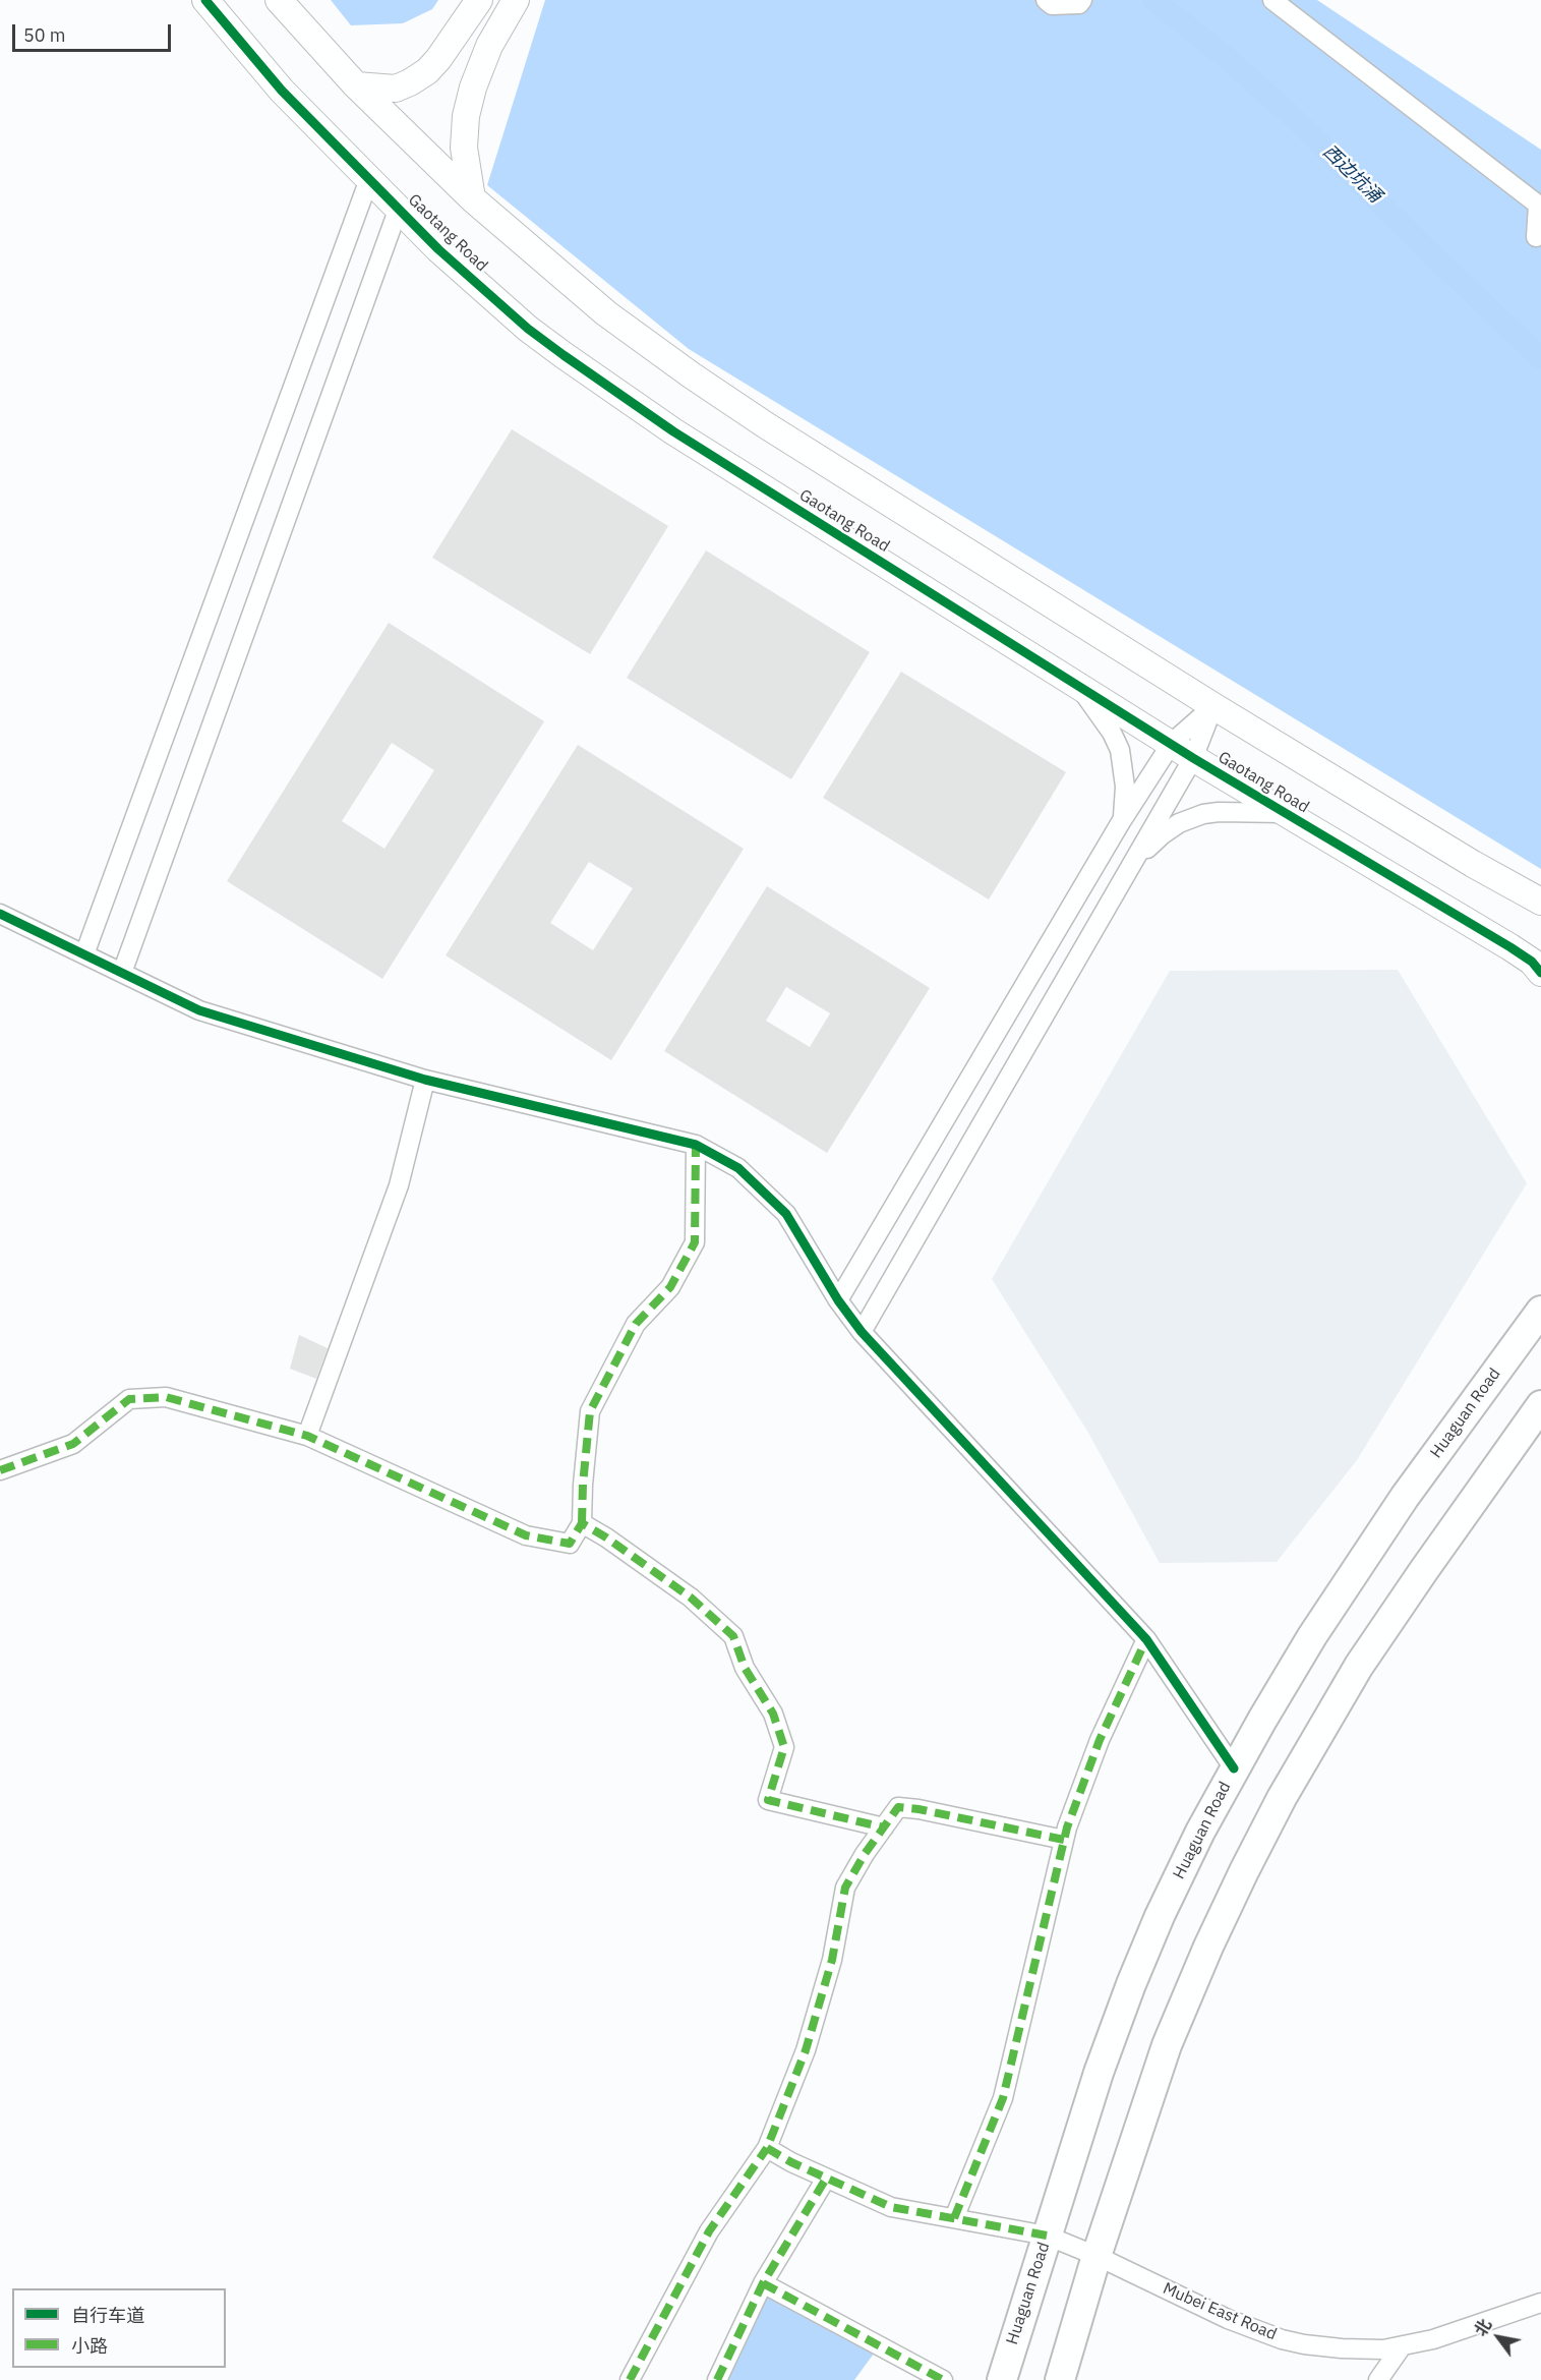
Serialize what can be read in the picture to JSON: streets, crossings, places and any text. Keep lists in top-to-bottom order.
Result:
{
  "streets": {
    "main road": ["Huaguan Road"],
    "street": ["Gaotang Road", "Mubei East Road"]
  },
  "crossings": [
    ["Huaguan Road", "Mubei East Road"]
  ],
  "water": ["西边坑涌"],
  "legend": ["自行车道", "小路"],
  "scale_bar": "50 m",
  "north": "top left"
}
